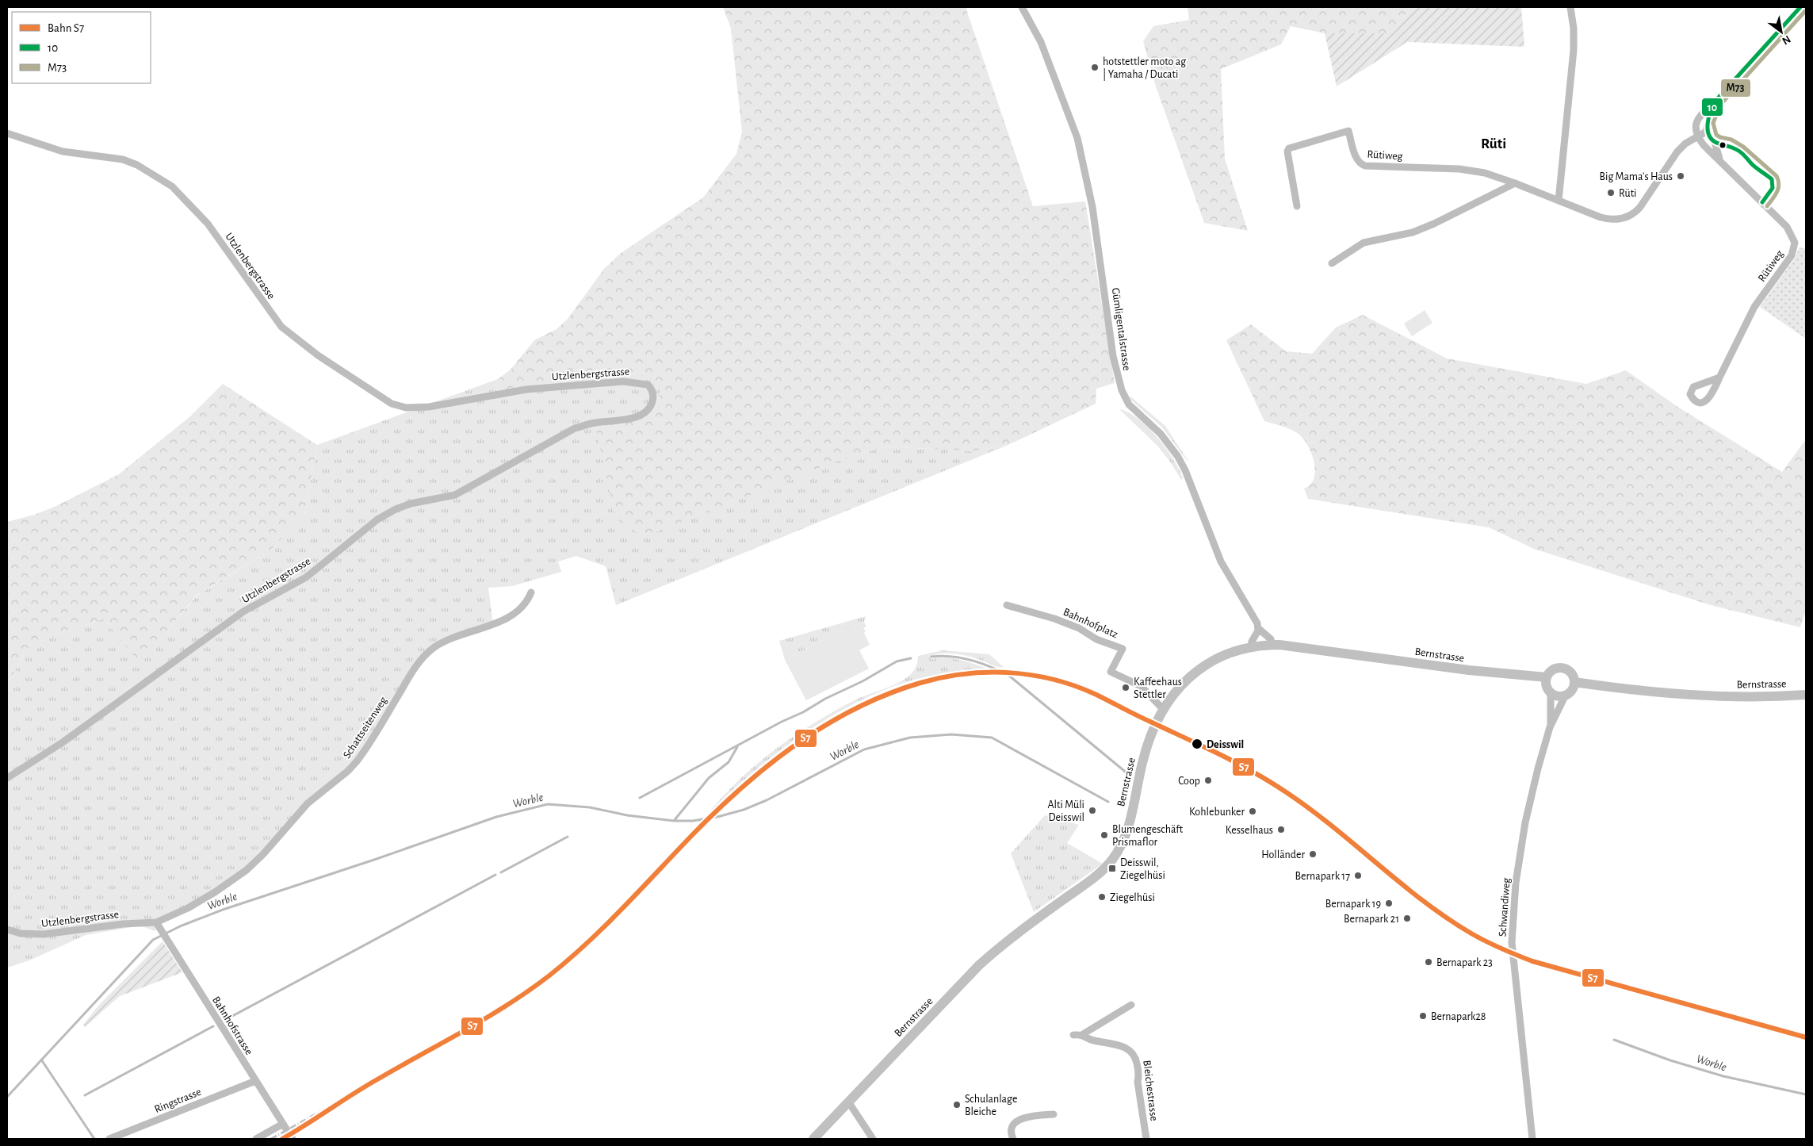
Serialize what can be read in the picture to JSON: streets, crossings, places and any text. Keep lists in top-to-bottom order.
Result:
{
  "streets": {
    "main road": ["Bernstrasse"],
    "street": [
      "Rütiweg",
      "Utzlenbergstrasse",
      "Gümligentalstrasse",
      "Bahnhofplatz",
      "Schattseitenweg",
      "Schwandiweg",
      "Bahnhofstrasse",
      "Bleichestrasse",
      "Ringstrasse"
    ]
  },
  "crossings": [
    ["Utzlenbergstrasse", "Schattseitenweg"],
    ["Utzlenbergstrasse", "Bahnhofstrasse"],
    ["Gümligentalstrasse", "Bernstrasse"],
    ["Bahnhofplatz", "Bernstrasse"],
    ["Bernstrasse", "Schwandiweg"],
    ["Schattseitenweg", "Bahnhofstrasse"],
    ["Bahnhofstrasse", "Ringstrasse"]
  ],
  "districts": ["Rüti"],
  "water": ["Worble"],
  "places": {
    "other": [
      "hotstettler moto ag | Yamaha / Ducati",
      "Big Mama's Haus",
      "Rüti",
      "Kaffeehaus Stettler",
      "Deisswil",
      "Coop",
      "Alti Müli Deisswil",
      "Kohlebunker",
      "Kesselhaus",
      "Blumengeschäft Prismaflor",
      "Holländer",
      "Bernapark 17",
      "Ziegelhüsi",
      "Bernapark 19",
      "Bernapark 21",
      "Bernapark 23",
      "Bernapark28",
      "Schulanlage Bleiche"
    ],
    "transit": ["Deisswil, Ziegelhüsi"]
  },
  "lines": ["transit line 10", "transit line M73", "rail line S7"],
  "legend": ["Bahn S7", "10", "M73"],
  "north": "bottom right"
}
